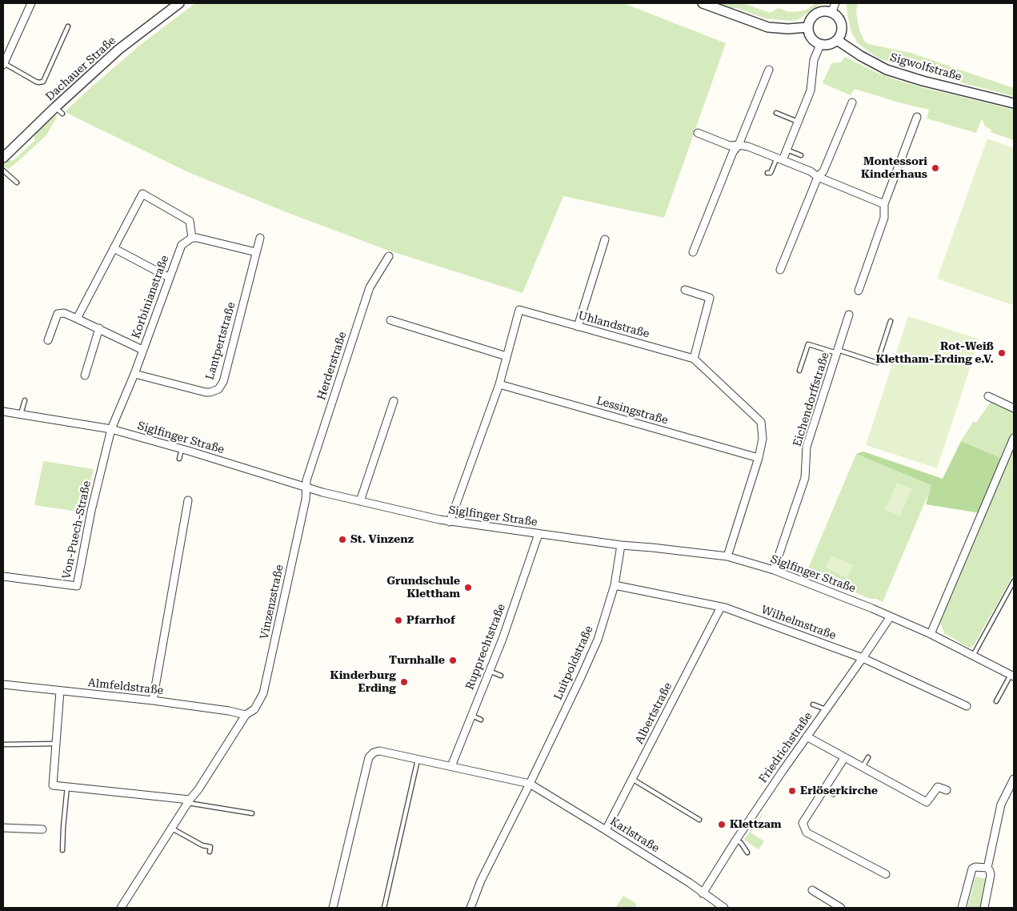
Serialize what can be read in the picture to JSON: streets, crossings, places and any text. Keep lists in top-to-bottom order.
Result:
{
  "streets": {
    "street": [
      "Sigwolfstraße",
      "Dachauer Straße",
      "Korbinianstraße",
      "Uhlandstraße",
      "Lantpertstraße",
      "Herderstraße",
      "Eichendorffstraße",
      "Lessingstraße",
      "Siglfinger Straße",
      "Von-Puech-Straße",
      "Vinzenzstraße",
      "Wilhelmstraße",
      "Rupprechtstraße",
      "Luitpoldstraße",
      "Almfeldstraße",
      "Albertstraße",
      "Friedrichstraße",
      "Karlstraße"
    ]
  },
  "crossings": [
    ["Korbinianstraße", "Lantpertstraße"],
    ["Korbinianstraße", "Siglfinger Straße"],
    ["Korbinianstraße", "Von-Puech-Straße"],
    ["Uhlandstraße", "Lessingstraße"],
    ["Uhlandstraße", "Siglfinger Straße"],
    ["Herderstraße", "Siglfinger Straße"],
    ["Herderstraße", "Vinzenzstraße"],
    ["Eichendorffstraße", "Siglfinger Straße"],
    ["Siglfinger Straße", "Von-Puech-Straße"],
    ["Siglfinger Straße", "Vinzenzstraße"],
    ["Siglfinger Straße", "Rupprechtstraße"],
    ["Siglfinger Straße", "Luitpoldstraße"],
    ["Siglfinger Straße", "Friedrichstraße"],
    ["Vinzenzstraße", "Almfeldstraße"],
    ["Wilhelmstraße", "Luitpoldstraße"],
    ["Wilhelmstraße", "Albertstraße"],
    ["Wilhelmstraße", "Friedrichstraße"],
    ["Luitpoldstraße", "Karlstraße"],
    ["Albertstraße", "Karlstraße"],
    ["Friedrichstraße", "Karlstraße"]
  ],
  "places": [
    "Montessori Kinderhaus",
    "Rot-Weiß Klettham-Erding e.V.",
    "St. Vinzenz",
    "Grundschule Klettham",
    "Pfarrhof",
    "Turnhalle",
    "Kinderburg Erding",
    "Erlöserkirche",
    "Klettzam"
  ]
}
